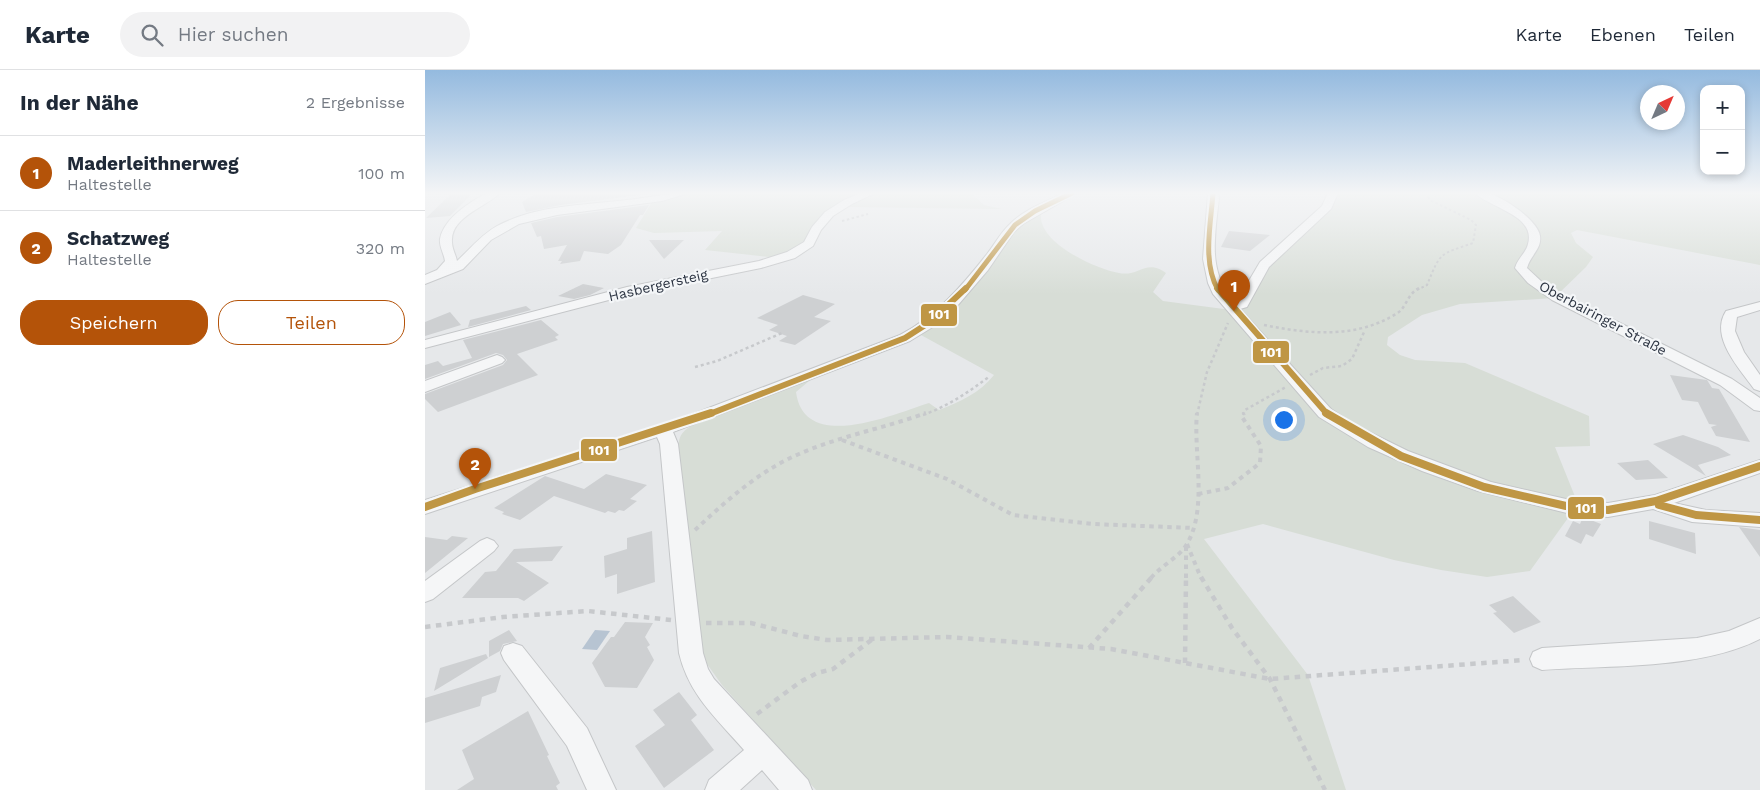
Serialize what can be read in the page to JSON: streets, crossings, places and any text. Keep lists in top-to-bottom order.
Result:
{
  "streets": {
    "street": ["Hasbergersteig", "Oberbairinger Straße"]
  },
  "lines": ["transit line 101"],
  "north": "top right",
  "page": {
    "header": "Karte",
    "search": "Hier suchen",
    "nav": ["Karte", "Ebenen", "Teilen"],
    "heading": ["In der Nähe", "2 Ergebnisse"],
    "map_buttons": ["+", "−"],
    "list": [
      {
        "mark": "1",
        "name": "Maderleithnerweg",
        "note": "Haltestelle",
        "value": "100 m"
      },
      {
        "mark": "2",
        "name": "Schatzweg",
        "note": "Haltestelle",
        "value": "320 m"
      }
    ],
    "pins": ["1", "2"],
    "buttons": ["Speichern", "Teilen"]
  }
}
